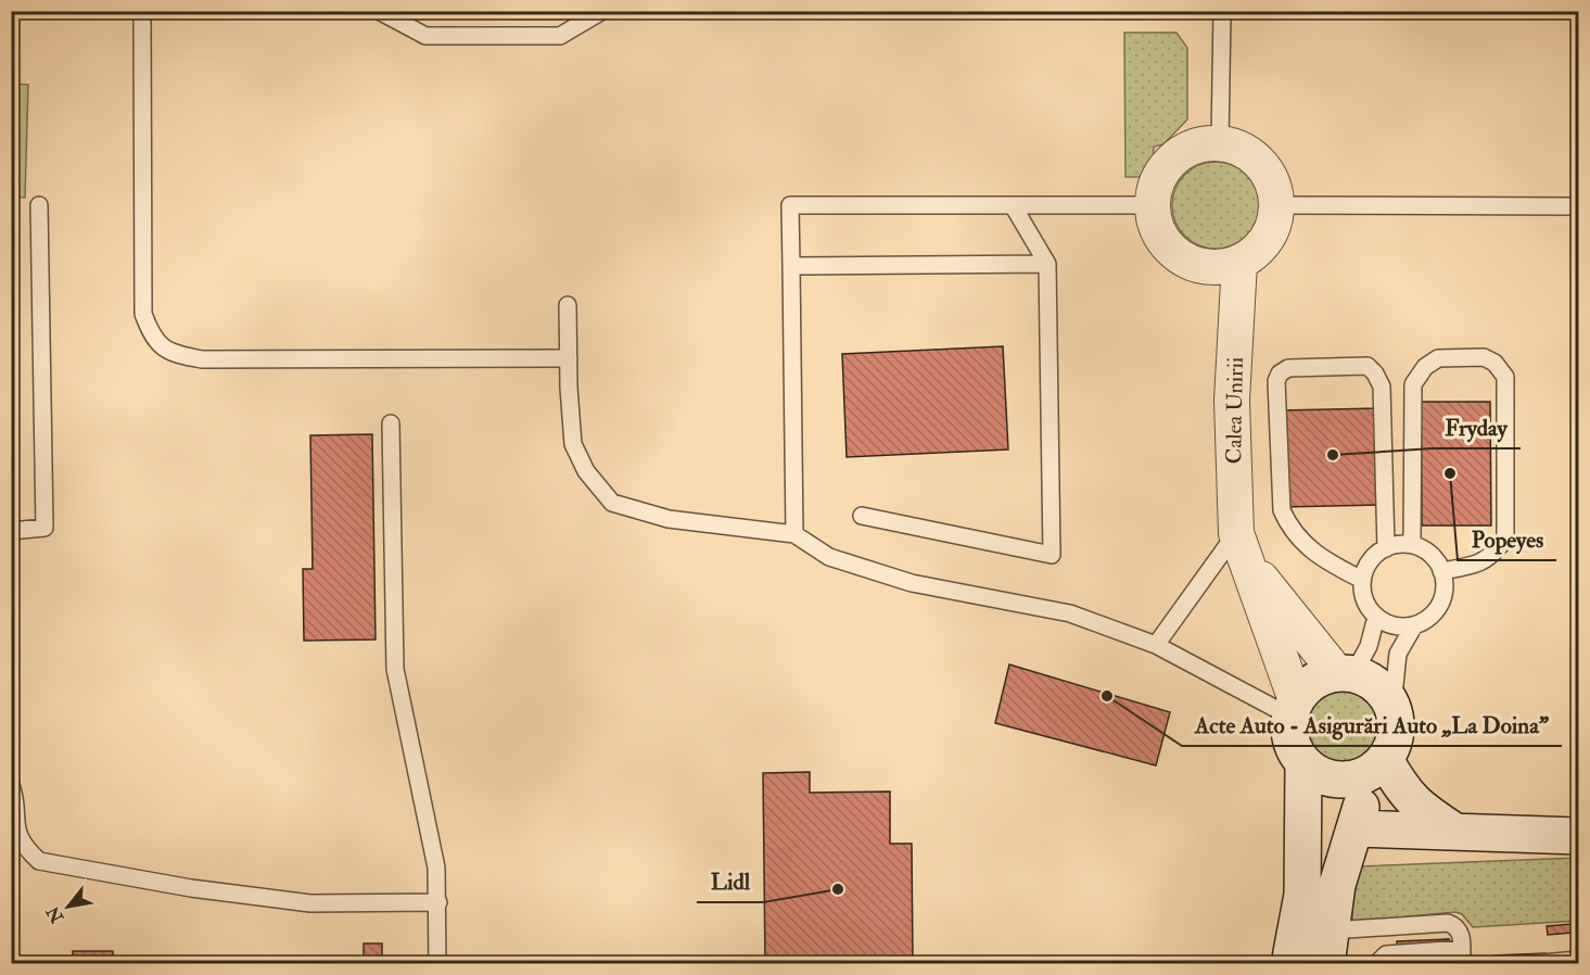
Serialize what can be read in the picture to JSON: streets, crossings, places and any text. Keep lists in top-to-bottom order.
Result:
{
  "streets": {
    "street": ["Calea Unirii"]
  },
  "places": [
    "Fryday",
    "Popeyes",
    "Acte Auto - Asigurări Auto „La Doina”",
    "Lidl"
  ],
  "north": "bottom left"
}
